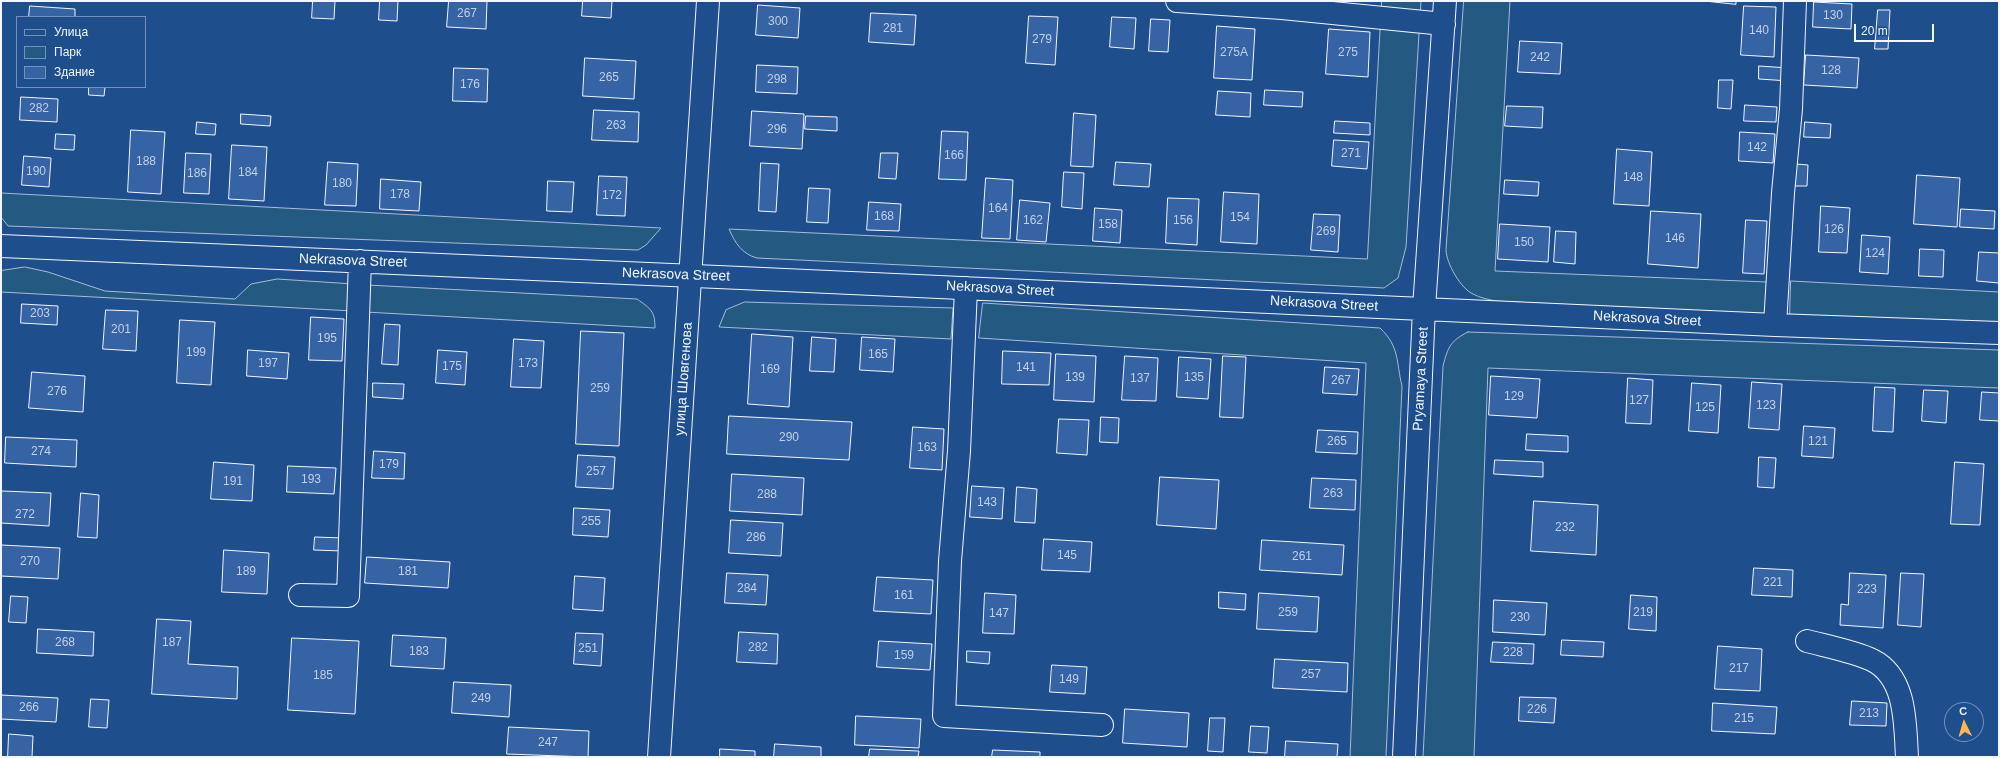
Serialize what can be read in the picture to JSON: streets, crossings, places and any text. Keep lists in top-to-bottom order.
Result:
{
  "streets": {
    "street": ["Nekrasova Street", "улица Шовгенова", "Pryamaya Street"]
  },
  "crossings": [
    ["Nekrasova Street", "улица Шовгенова"],
    ["Nekrasova Street", "Pryamaya Street"]
  ],
  "house_numbers": [
    "267",
    "130",
    "300",
    "281",
    "140",
    "279",
    "275А",
    "275",
    "242",
    "128",
    "265",
    "298",
    "176",
    "282",
    "263",
    "296",
    "142",
    "271",
    "166",
    "188",
    "190",
    "184",
    "186",
    "148",
    "180",
    "178",
    "172",
    "164",
    "168",
    "154",
    "162",
    "156",
    "158",
    "126",
    "269",
    "146",
    "150",
    "124",
    "203",
    "201",
    "195",
    "199",
    "165",
    "197",
    "173",
    "175",
    "141",
    "169",
    "139",
    "135",
    "137",
    "267",
    "259",
    "276",
    "129",
    "127",
    "123",
    "125",
    "290",
    "265",
    "121",
    "163",
    "274",
    "179",
    "257",
    "193",
    "191",
    "263",
    "288",
    "143",
    "272",
    "255",
    "232",
    "286",
    "145",
    "261",
    "270",
    "189",
    "181",
    "221",
    "284",
    "223",
    "161",
    "259",
    "219",
    "147",
    "230",
    "268",
    "187",
    "282",
    "251",
    "183",
    "228",
    "159",
    "217",
    "257",
    "185",
    "149",
    "249",
    "266",
    "226",
    "213",
    "215",
    "247"
  ],
  "legend": ["Улица", "Парк", "Здание"],
  "scale_bar": "20 m",
  "north": "top"
}
